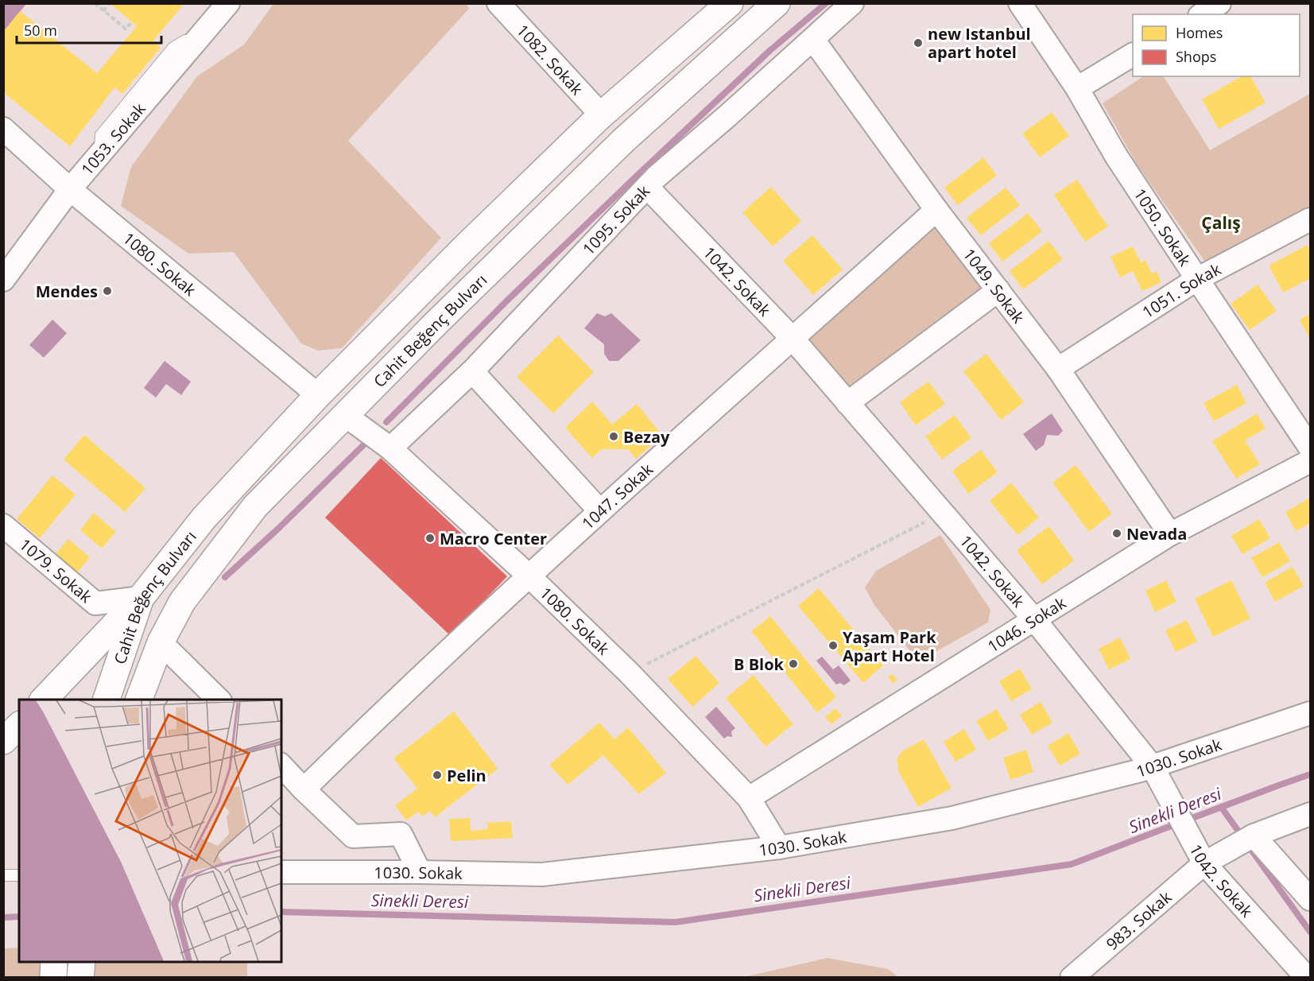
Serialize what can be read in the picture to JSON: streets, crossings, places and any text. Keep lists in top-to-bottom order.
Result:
{
  "streets": {
    "main road": ["Cahit Beğenç Bulvarı"],
    "street": [
      "1082. Sokak",
      "1053. Sokak",
      "1095. Sokak",
      "1050. Sokak",
      "1080. Sokak",
      "1042. Sokak",
      "1049. Sokak",
      "1051. Sokak",
      "1047. Sokak",
      "1079. Sokak",
      "1046. Sokak",
      "1030. Sokak",
      "983. Sokak"
    ]
  },
  "crossings": [
    ["1082. Sokak", "Cahit Beğenç Bulvarı"],
    ["1053. Sokak", "1080. Sokak"],
    ["1095. Sokak", "1080. Sokak"],
    ["1095. Sokak", "1042. Sokak"],
    ["1095. Sokak", "1049. Sokak"],
    ["1050. Sokak", "1051. Sokak"],
    ["1080. Sokak", "Cahit Beğenç Bulvarı"],
    ["1080. Sokak", "1047. Sokak"],
    ["1080. Sokak", "1046. Sokak"],
    ["1080. Sokak", "1030. Sokak"],
    ["1042. Sokak", "1047. Sokak"],
    ["1042. Sokak", "1046. Sokak"],
    ["1042. Sokak", "1030. Sokak"],
    ["1042. Sokak", "983. Sokak"],
    ["1049. Sokak", "1051. Sokak"],
    ["1049. Sokak", "1047. Sokak"],
    ["1049. Sokak", "1046. Sokak"],
    ["Cahit Beğenç Bulvarı", "1079. Sokak"]
  ],
  "districts": ["Çalış"],
  "water": ["Sinekli Deresi"],
  "places": [
    "new Istanbul apart hotel",
    "Mendes",
    "Bezay",
    "Nevada",
    "Macro Center",
    "Yaşam Park Apart Hotel",
    "B Blok",
    "Pelin"
  ],
  "legend": ["Homes", "Shops"],
  "scale_bar": "50 m"
}
